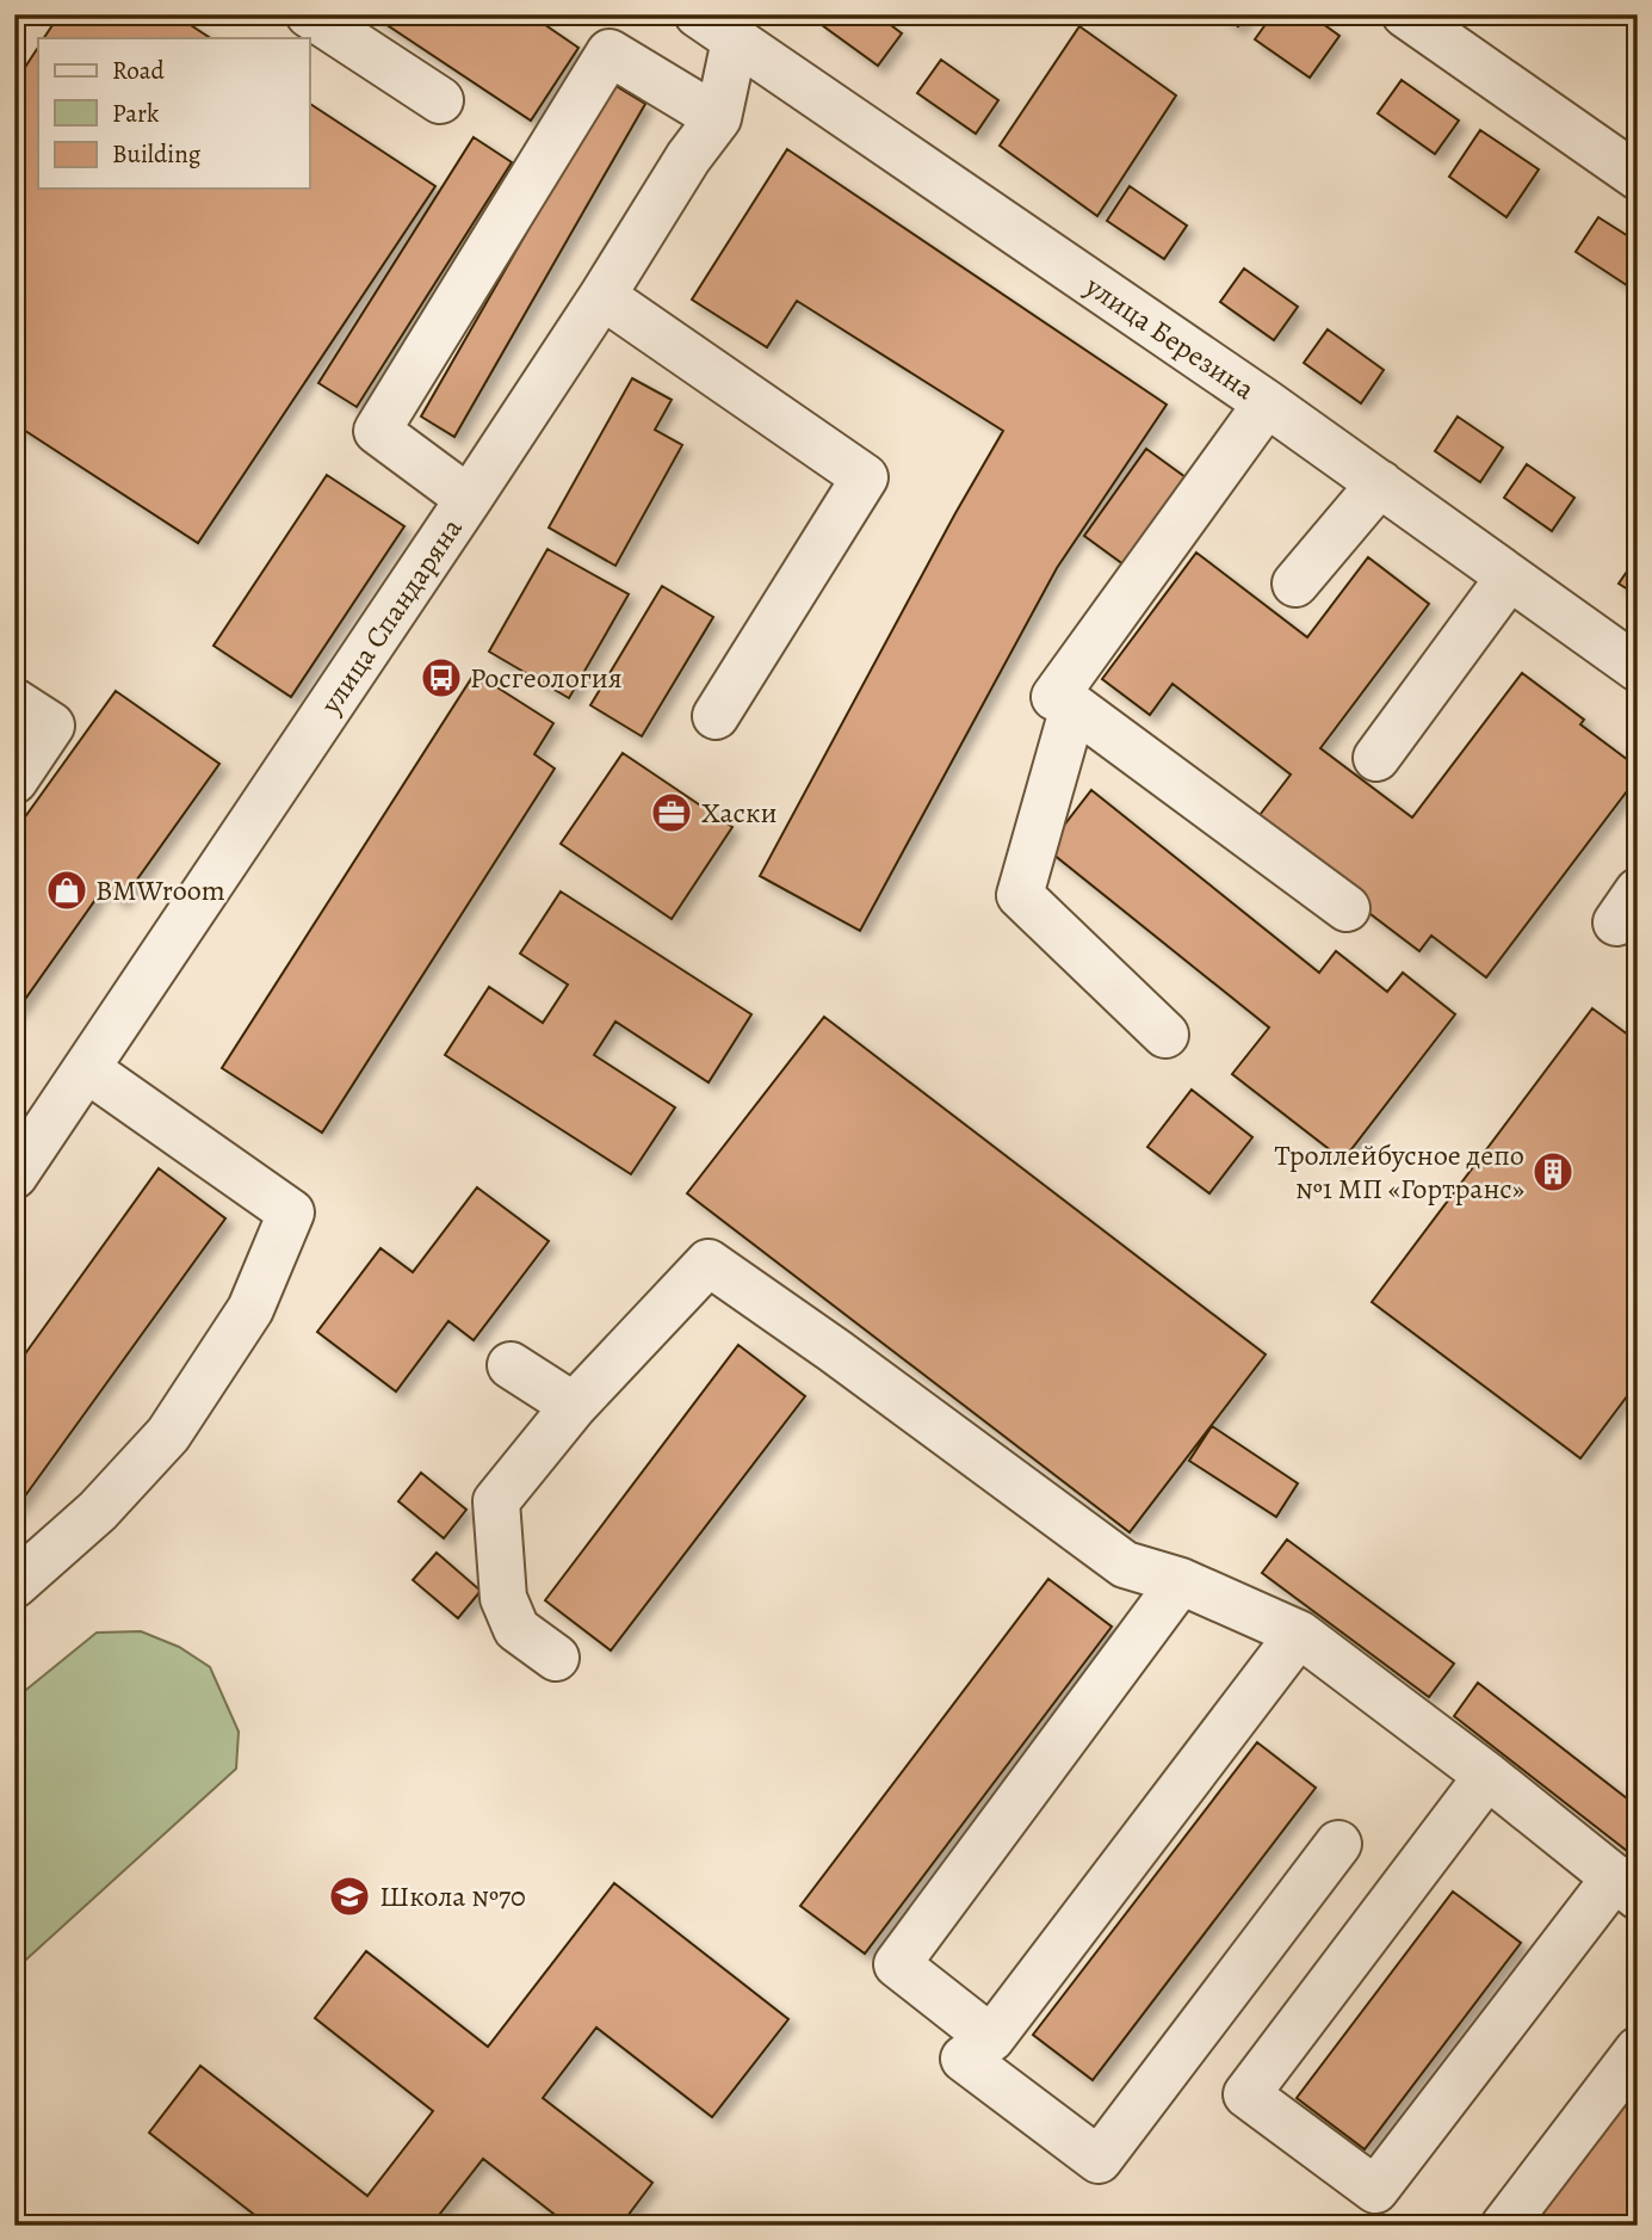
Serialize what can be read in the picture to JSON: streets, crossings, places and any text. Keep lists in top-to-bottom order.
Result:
{
  "streets": {
    "street": ["улица Березина", "улица Спандаряна"]
  },
  "crossings": [
    ["улица Березина", "улица Спандаряна"]
  ],
  "places": {
    "bus stop": ["Росгеология"],
    "office": ["Хаски"],
    "shop": ["BMWroom"],
    "building": ["Троллейбусное депо №1 МП «Гортранс»"],
    "school or university": ["Школа №70"]
  },
  "legend": ["Road", "Park", "Building"]
}
